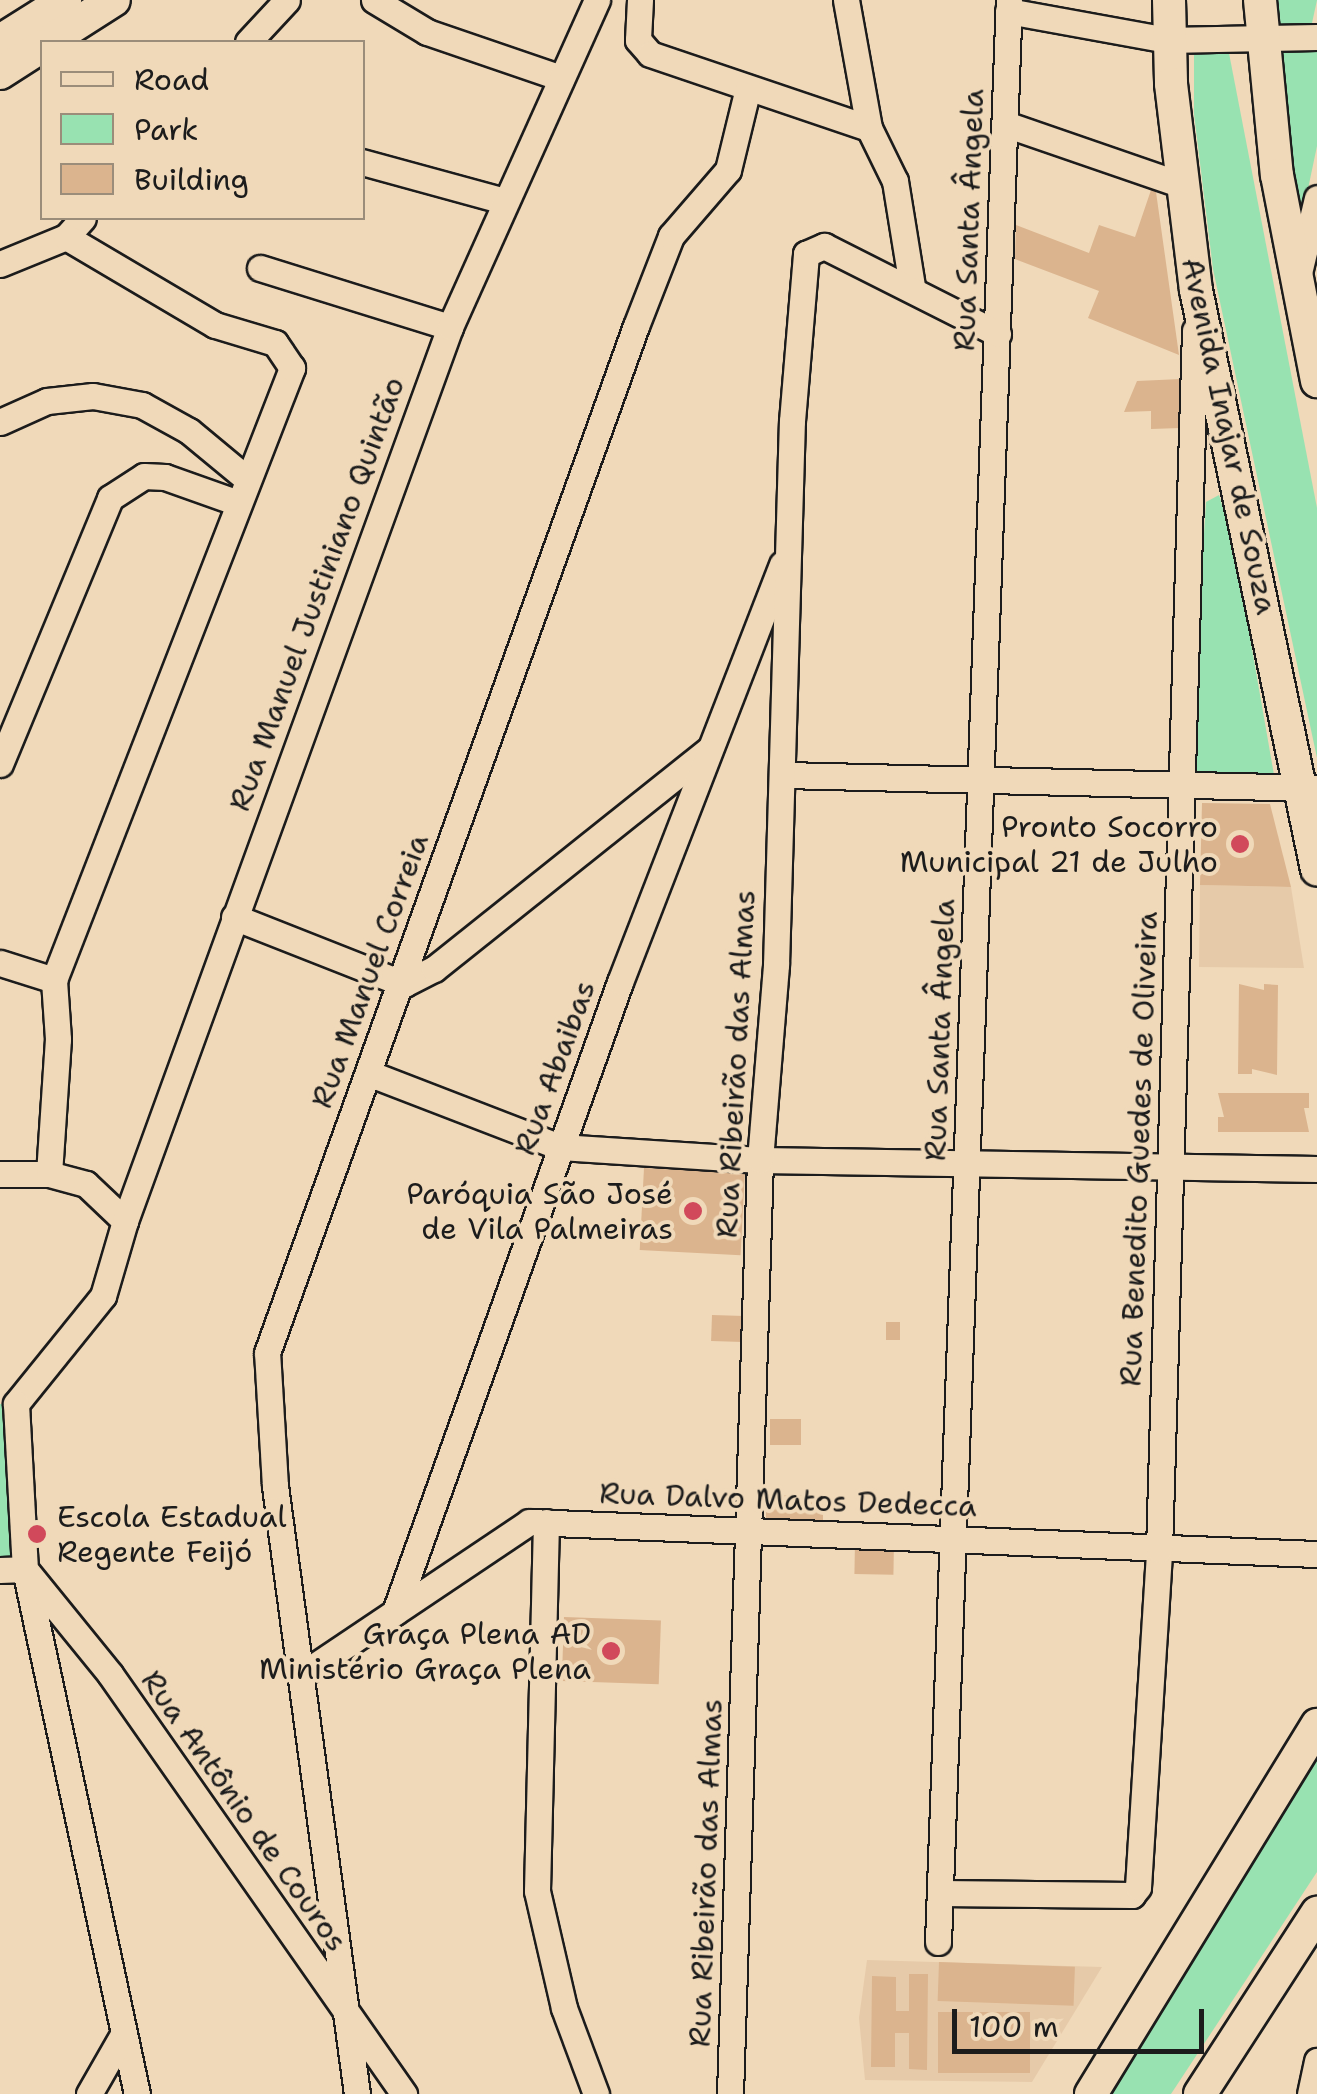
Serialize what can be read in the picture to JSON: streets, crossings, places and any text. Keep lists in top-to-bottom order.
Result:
{
  "streets": {
    "main road": ["Avenida Inajar de Souza"],
    "street": [
      "Rua Santa Ângela",
      "Rua Manuel Justiniano Quintão",
      "Rua Manuel Correia",
      "Rua Ribeirão das Almas",
      "Rua Abaibas",
      "Rua Benedito Guedes de Oliveira",
      "Rua Dalvo Matos Dedecca",
      "Rua Antônio de Couros"
    ]
  },
  "crossings": [
    ["Rua Santa Ângela", "Rua Ribeirão das Almas"],
    ["Rua Santa Ângela", "Rua Benedito Guedes de Oliveira"],
    ["Rua Santa Ângela", "Rua Dalvo Matos Dedecca"],
    ["Avenida Inajar de Souza", "Rua Benedito Guedes de Oliveira"],
    ["Rua Manuel Correia", "Rua Dalvo Matos Dedecca"],
    ["Rua Manuel Correia", "Rua Antônio de Couros"],
    ["Rua Ribeirão das Almas", "Rua Abaibas"],
    ["Rua Ribeirão das Almas", "Rua Dalvo Matos Dedecca"],
    ["Rua Abaibas", "Rua Dalvo Matos Dedecca"],
    ["Rua Benedito Guedes de Oliveira", "Rua Dalvo Matos Dedecca"]
  ],
  "places": [
    "Pronto Socorro Municipal 21 de Julho",
    "Paróquia São José de Vila Palmeiras",
    "Escola Estadual Regente Feijó",
    "Graça Plena AD Ministério Graça Plena"
  ],
  "legend": ["Road", "Park", "Building"],
  "scale_bar": "100 m"
}
